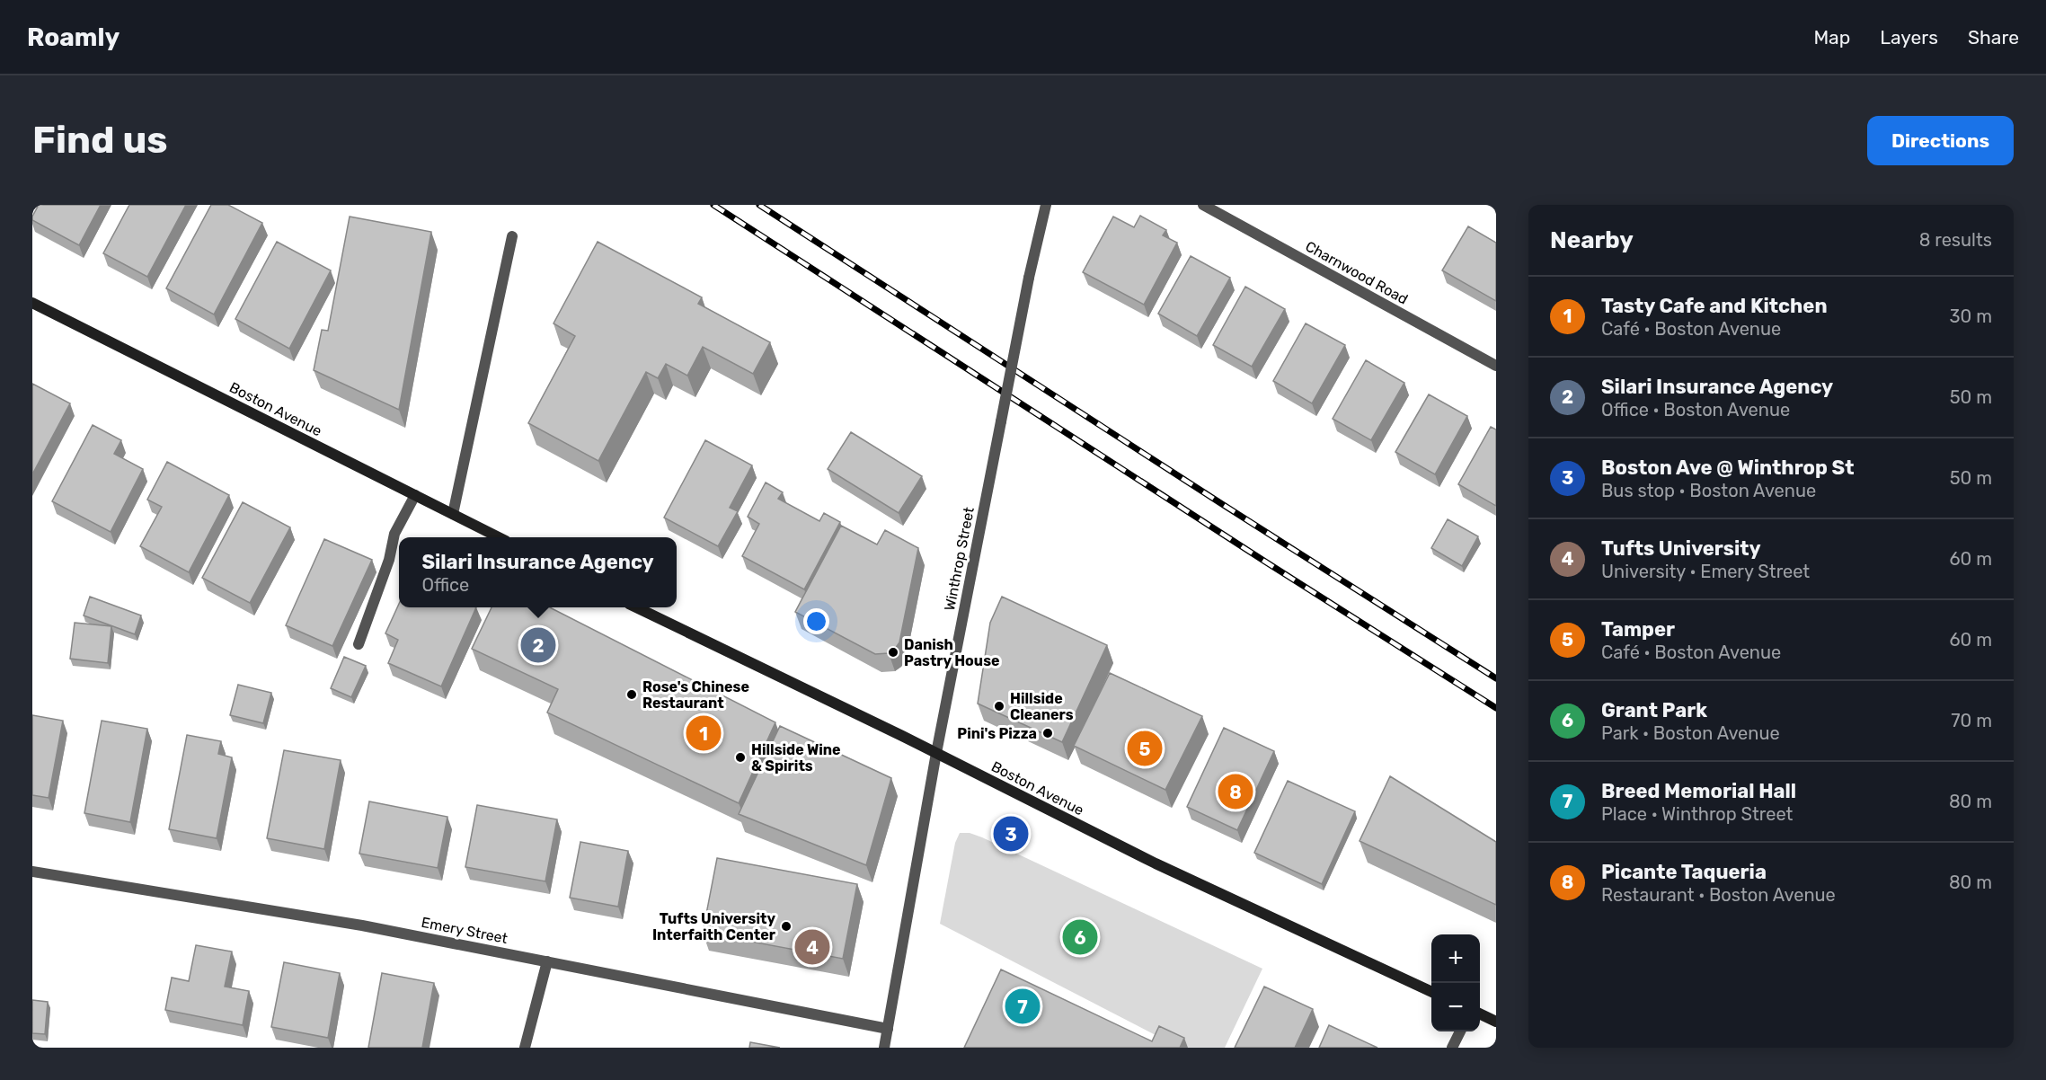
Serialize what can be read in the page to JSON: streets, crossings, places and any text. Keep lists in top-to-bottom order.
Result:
{
  "streets": {
    "main road": ["Boston Avenue"],
    "street": ["Charnwood Road", "Winthrop Street", "Emery Street"]
  },
  "crossings": [
    ["Boston Avenue", "Winthrop Street"],
    ["Winthrop Street", "Emery Street"]
  ],
  "places": [
    "Danish Pastry House",
    "Rose's Chinese Restaurant",
    "Hillside Cleaners",
    "Pini's Pizza",
    "Hillside Wine & Spirits",
    "Tufts University Interfaith Center"
  ],
  "page": {
    "header": "Roamly",
    "nav": ["Map", "Layers", "Share"],
    "buttons": "Directions",
    "title": "Find us",
    "heading": ["Nearby", "8 results"],
    "list": [
      {
        "mark": "1",
        "name": "Tasty Cafe and Kitchen",
        "note": "Café · Boston Avenue",
        "value": "30 m"
      },
      {
        "mark": "2",
        "name": "Silari Insurance Agency",
        "note": "Office · Boston Avenue",
        "value": "50 m"
      },
      {
        "mark": "3",
        "name": "Boston Ave @ Winthrop St",
        "note": "Bus stop · Boston Avenue",
        "value": "50 m"
      },
      {
        "mark": "4",
        "name": "Tufts University",
        "note": "University · Emery Street",
        "value": "60 m"
      },
      {
        "mark": "5",
        "name": "Tamper",
        "note": "Café · Boston Avenue",
        "value": "60 m"
      },
      {
        "mark": "6",
        "name": "Grant Park",
        "note": "Park · Boston Avenue",
        "value": "70 m"
      },
      {
        "mark": "7",
        "name": "Breed Memorial Hall",
        "note": "Place · Winthrop Street",
        "value": "80 m"
      },
      {
        "mark": "8",
        "name": "Picante Taqueria",
        "note": "Restaurant · Boston Avenue",
        "value": "80 m"
      }
    ],
    "popup": ["Silari Insurance Agency", "Office"],
    "pins": [
      "2",
      "1",
      "5",
      "8",
      "3",
      "6",
      "4",
      "7"
    ],
    "map_buttons": ["+", "−"]
  }
}
